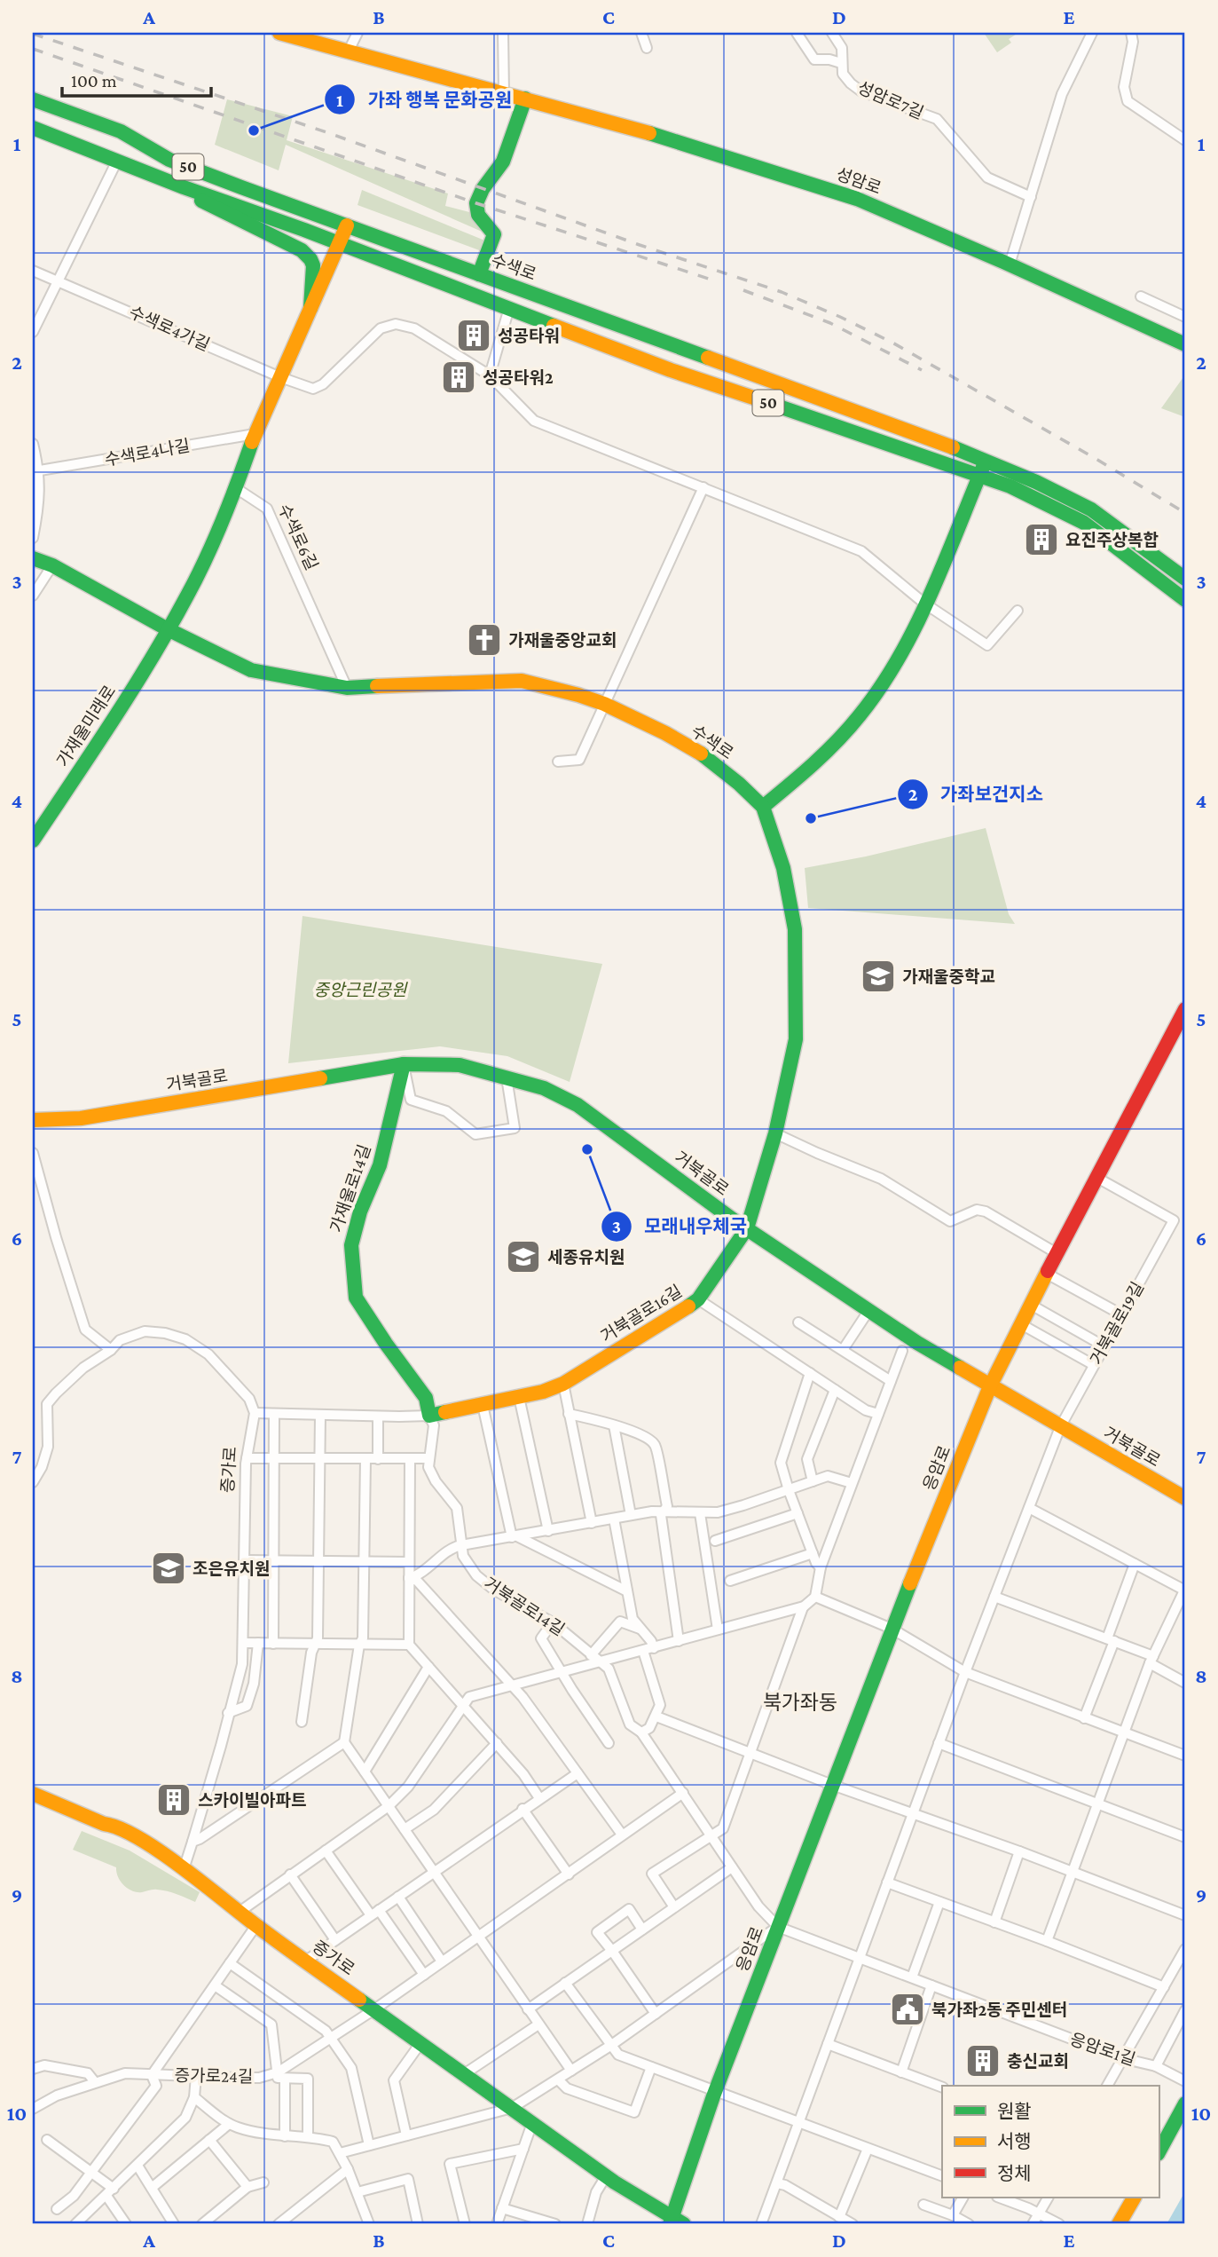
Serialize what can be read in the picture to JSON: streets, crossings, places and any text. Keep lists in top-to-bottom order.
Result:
{
  "streets": {
    "main road": [
      "50",
      "성암로",
      "수색로",
      "가재울미래로",
      "거북골로",
      "가재울로14길",
      "거북골로16길",
      "응암로",
      "증가로"
    ],
    "street": [
      "성암로7길",
      "수색로4가길",
      "수색로4나길",
      "수색로6길",
      "거북골로19길",
      "거북골로14길",
      "응암로1길",
      "증가로24길"
    ]
  },
  "crossings": [
    ["수색로", "수색로6길"],
    ["수색로", "가재울미래로"],
    ["수색로", "거북골로"],
    ["수색로", "거북골로16길"],
    ["수색로6길", "가재울미래로"],
    ["거북골로", "가재울로14길"],
    ["거북골로", "거북골로16길"],
    ["거북골로", "거북골로19길"],
    ["거북골로", "응암로"],
    ["가재울로14길", "거북골로16길"],
    ["가재울로14길", "거북골로14길"],
    ["거북골로16길", "거북골로14길"],
    ["거북골로19길", "응암로"],
    ["거북골로19길", "응암로1길"],
    ["응암로", "증가로"],
    ["응암로", "거북골로14길"],
    ["응암로", "응암로1길"],
    ["증가로", "증가로24길"],
    ["거북골로14길", "응암로1길"],
    ["거북골로14길", "증가로24길"]
  ],
  "districts": ["북가좌동"],
  "parks": ["중앙근린공원"],
  "places": {
    "other": ["가좌 행복 문화공원", "가좌보건지소", "모래내우체국"],
    "building": [
      "성공타워",
      "성공타워2",
      "요진주상복합",
      "스카이빌아파트",
      "충신교회"
    ],
    "church": ["가재울중앙교회"],
    "school or university": ["가재울중학교", "세종유치원", "조은유치원"],
    "public building": ["북가좌2동 주민센터"]
  },
  "legend": ["원활", "서행", "정체"],
  "scale_bar": "100 m",
  "grid": {
    "columns": [
      "A",
      "B",
      "C",
      "D",
      "E"
    ],
    "rows": [
      "1",
      "2",
      "3",
      "4",
      "5",
      "6",
      "7",
      "8",
      "9",
      "10"
    ]
  }
}
